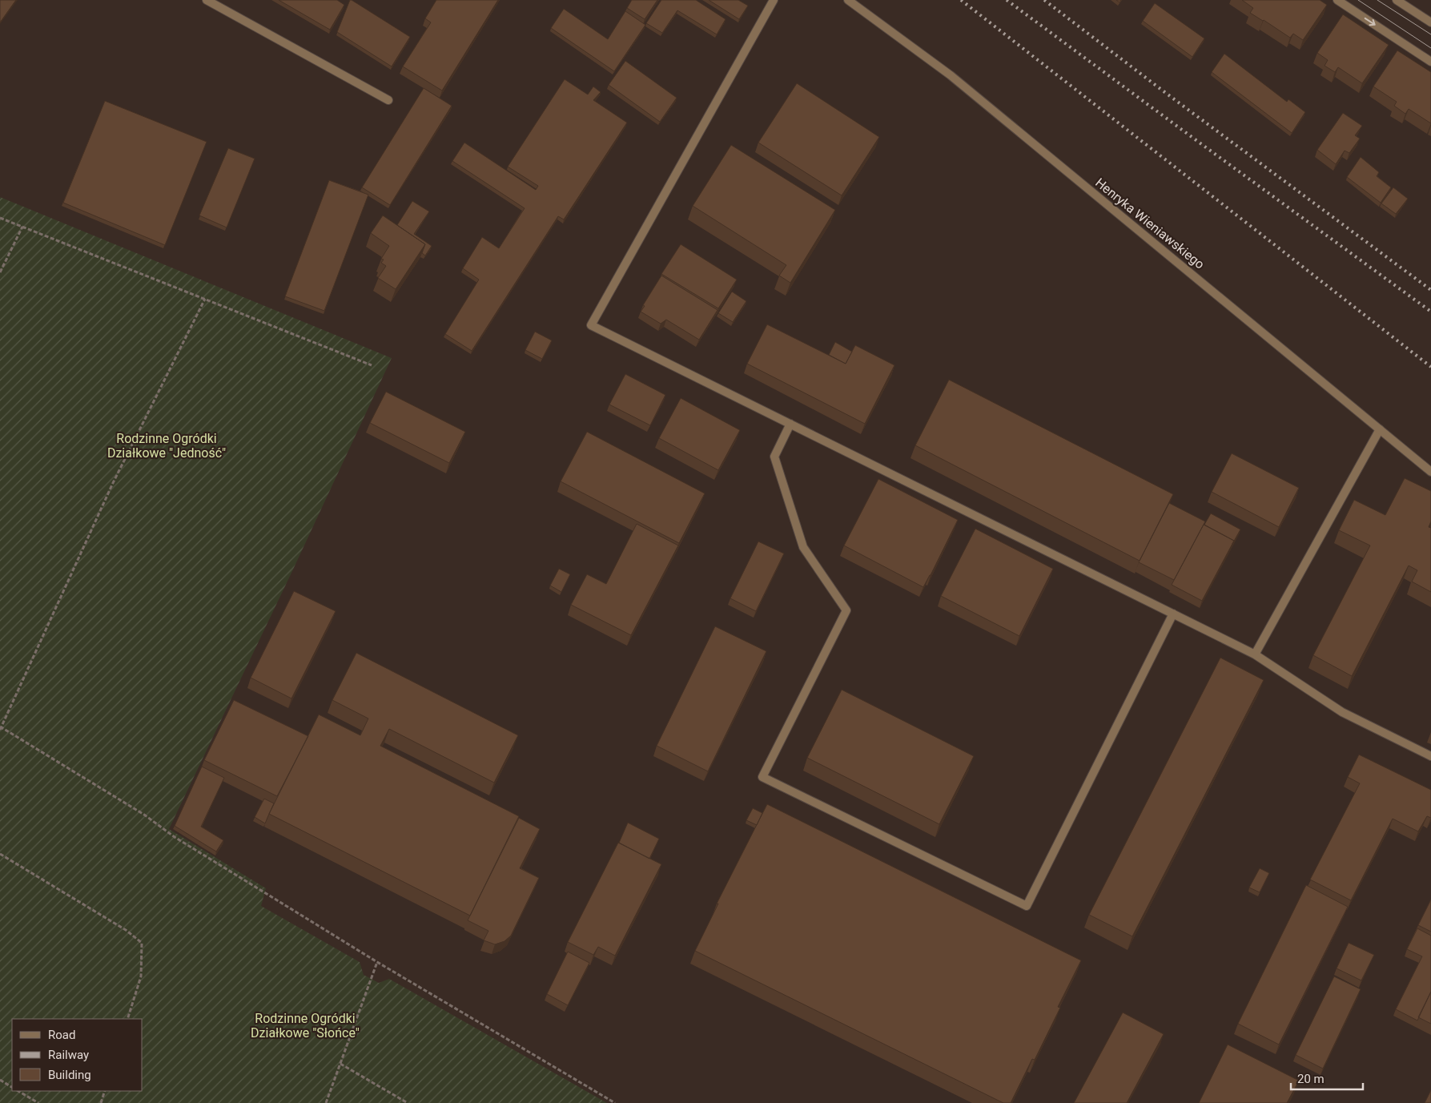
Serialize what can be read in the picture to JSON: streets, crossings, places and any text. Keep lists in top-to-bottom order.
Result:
{
  "streets": {
    "street": ["Henryka Wieniawskiego"]
  },
  "parks": ["Rodzinne Ogródki Działkowe \"Jedność\"", "Rodzinne Ogródki Działkowe \"Słońce\""],
  "legend": ["Road", "Railway", "Building"],
  "scale_bar": "20 m"
}
